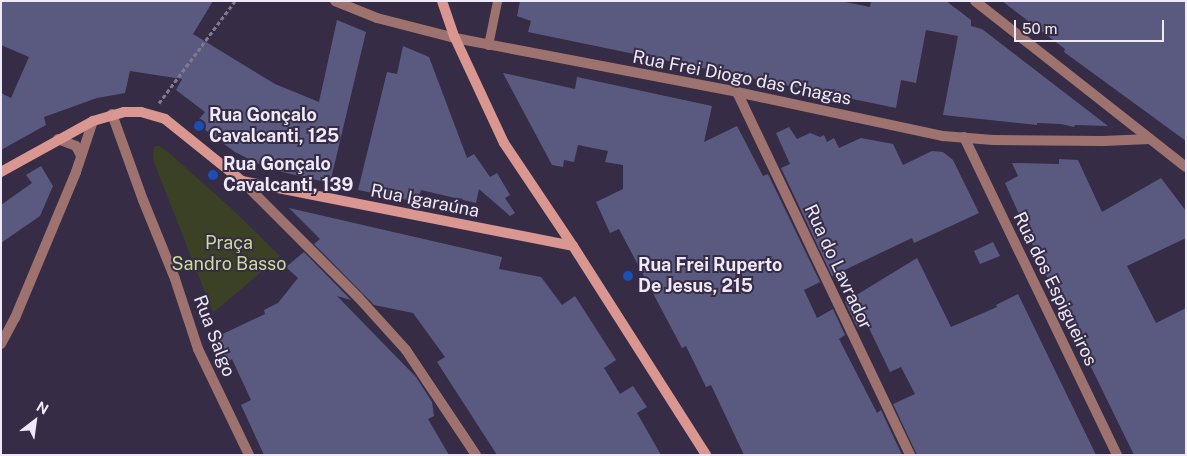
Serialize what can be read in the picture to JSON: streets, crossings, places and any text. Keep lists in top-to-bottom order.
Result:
{
  "streets": {
    "street": [
      "Rua Frei Diogo das Chagas",
      "Rua Igaraúna",
      "Rua do Lavrador",
      "Rua dos Espigueiros",
      "Rua Salgo"
    ]
  },
  "crossings": [
    ["Rua Frei Diogo das Chagas", "Rua do Lavrador"],
    ["Rua Frei Diogo das Chagas", "Rua dos Espigueiros"]
  ],
  "parks": ["Praça Sandro Basso"],
  "places": ["Rua Gonçalo Cavalcanti, 125", "Rua Gonçalo Cavalcanti, 139", "Rua Frei Ruperto De Jesus, 215"],
  "scale_bar": "50 m",
  "north": "top right"
}
